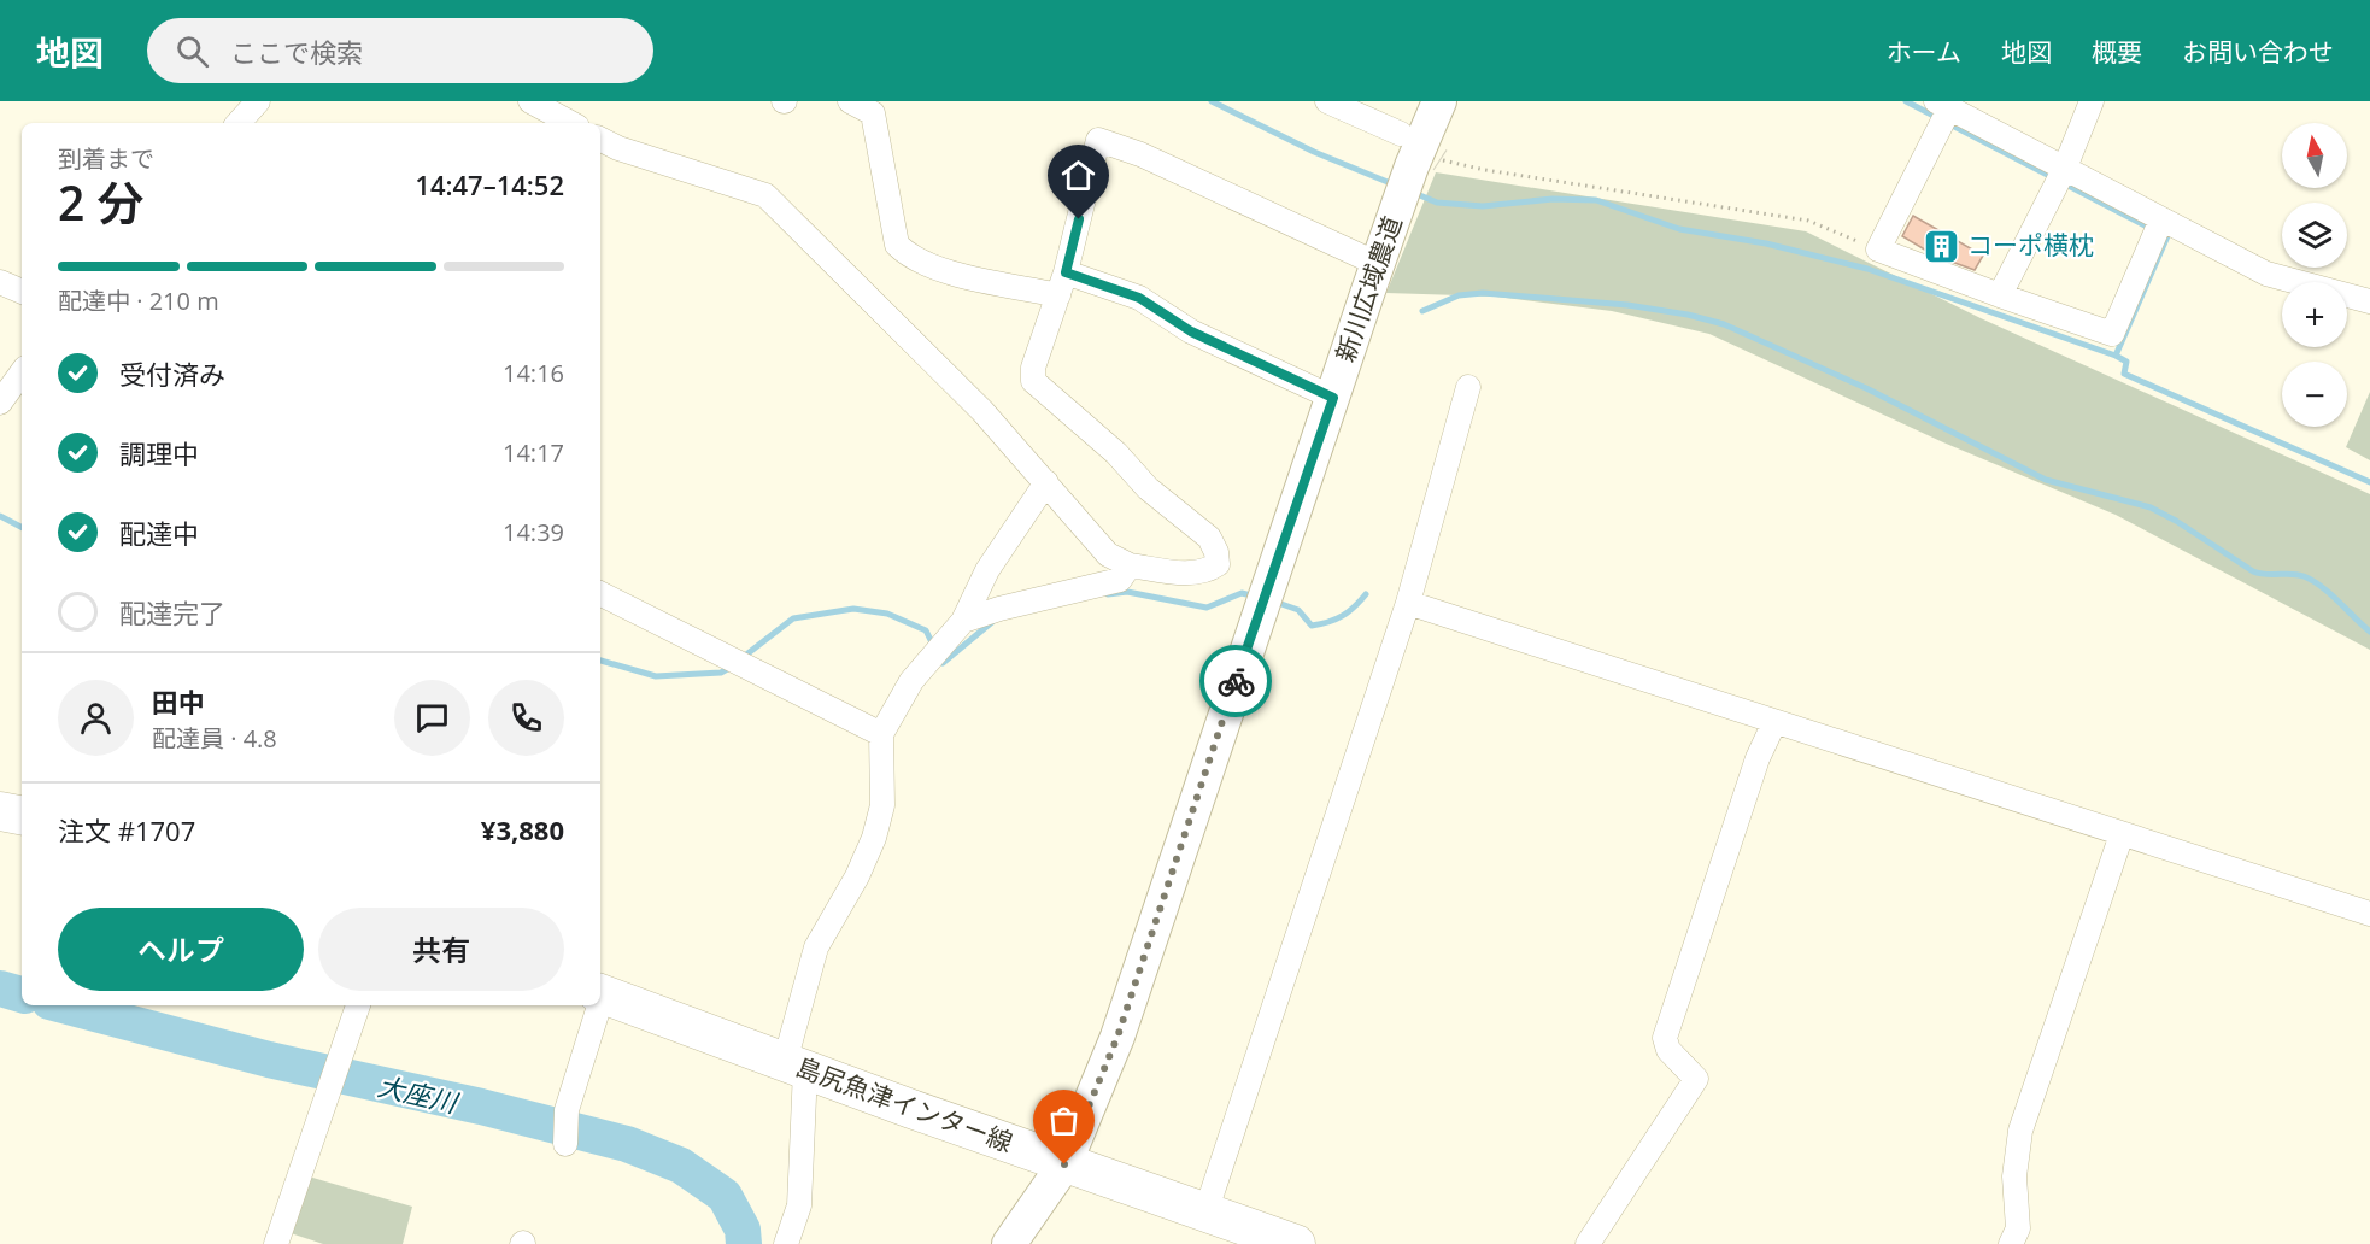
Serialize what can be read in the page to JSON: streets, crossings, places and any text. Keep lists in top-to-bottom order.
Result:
{
  "streets": {
    "main road": ["島尻魚津インター線"],
    "street": ["新川広域農道"]
  },
  "crossings": [
    ["新川広域農道", "島尻魚津インター線"]
  ],
  "water": ["大座川"],
  "places": {
    "building": ["コーポ横枕"]
  },
  "north": "top",
  "page": {
    "header": "地図",
    "search": "ここで検索",
    "nav": [
      "ホーム",
      "地図",
      "概要",
      "お問い合わせ"
    ],
    "map_buttons": ["+", "−"],
    "heading": ["2 分", "到着まで", "14:47–14:52"],
    "panel": [
      "田中",
      "配達員 · 4.8",
      "注文 #1707",
      "¥3,880"
    ],
    "bar": "配達中 · 210 m",
    "list": [
      ["受付済み", "14:16"],
      ["調理中", "14:17"],
      ["配達中", "14:39"],
      "配達完了"
    ],
    "buttons": ["ヘルプ", "共有"]
  }
}
